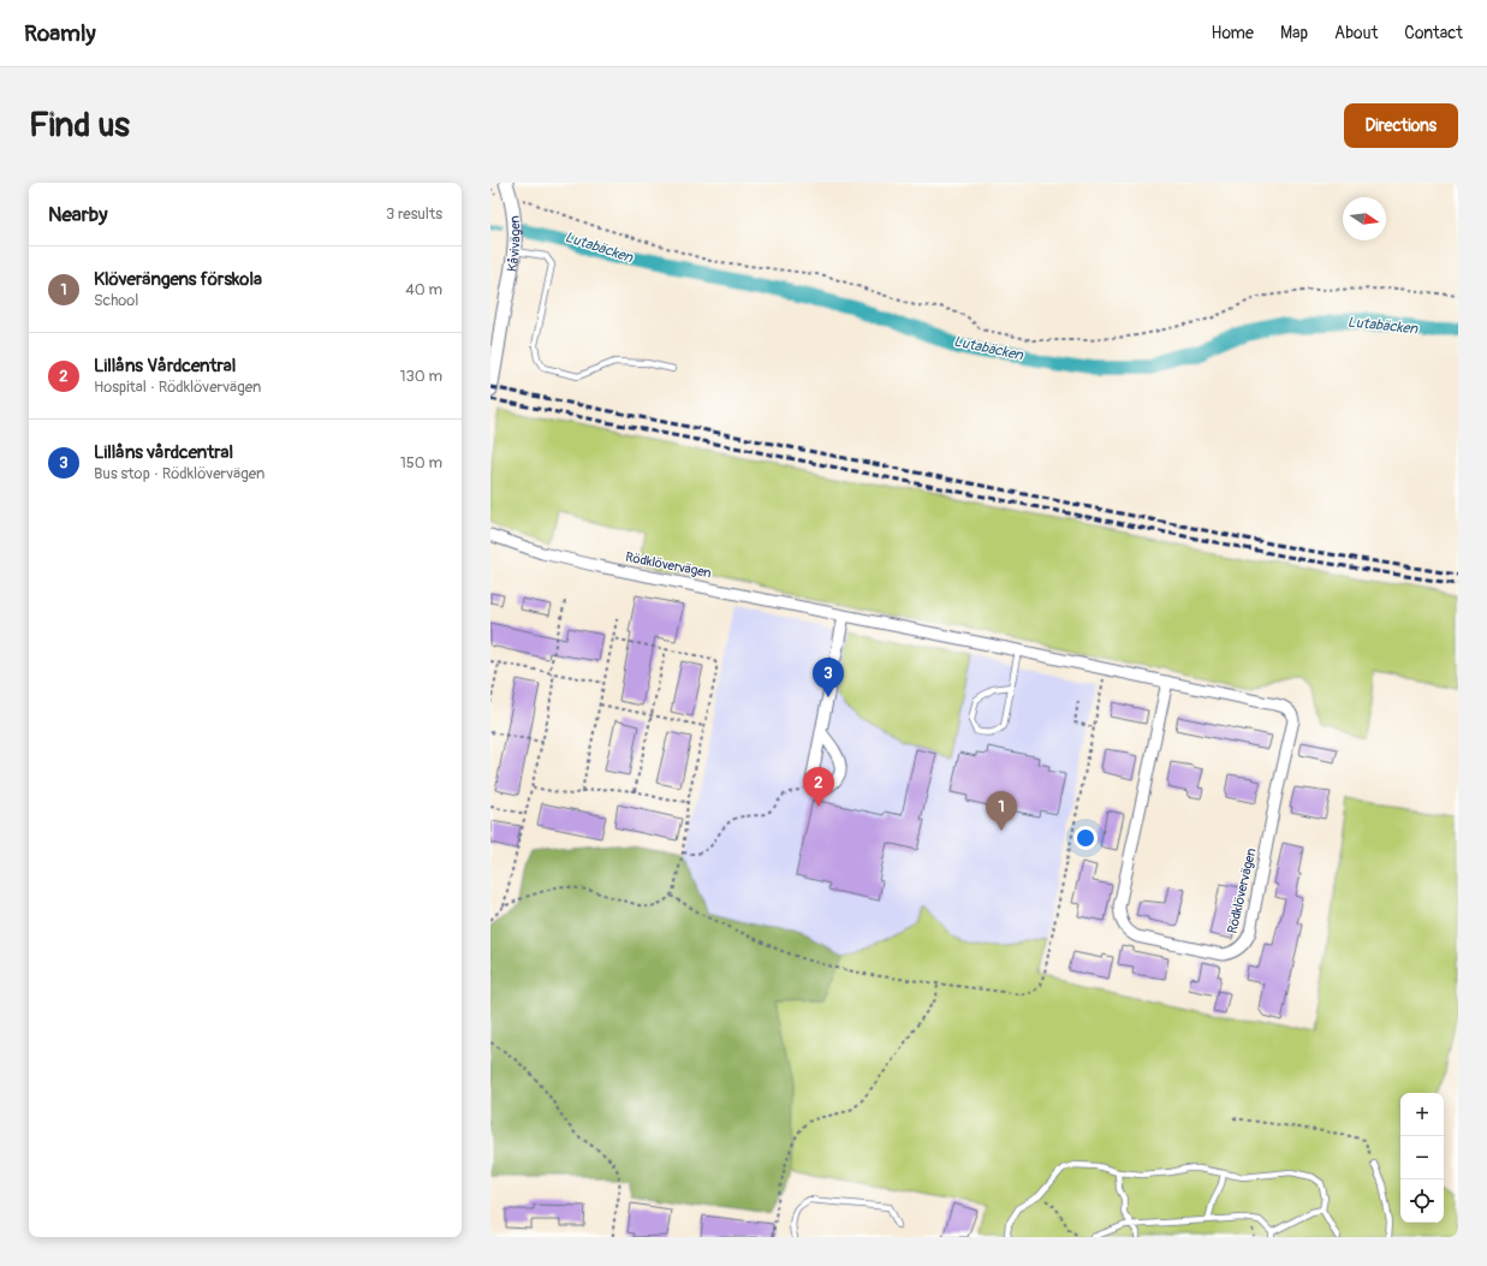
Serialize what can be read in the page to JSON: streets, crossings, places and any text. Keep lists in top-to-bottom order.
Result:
{
  "streets": {
    "street": ["Kåvivägen", "Rödklövervägen"]
  },
  "water": ["Lutabäcken"],
  "north": "right",
  "page": {
    "header": "Roamly",
    "nav": [
      "Home",
      "Map",
      "About",
      "Contact"
    ],
    "buttons": "Directions",
    "title": "Find us",
    "heading": ["Nearby", "3 results"],
    "list": [
      {
        "mark": "1",
        "name": "Klöverängens förskola",
        "note": "School",
        "value": "40 m"
      },
      {
        "mark": "2",
        "name": "Lillåns Vårdcentral",
        "note": "Hospital · Rödklövervägen",
        "value": "130 m"
      },
      {
        "mark": "3",
        "name": "Lillåns vårdcentral",
        "note": "Bus stop · Rödklövervägen",
        "value": "150 m"
      }
    ],
    "pins": ["3", "2", "1"],
    "map_buttons": ["+", "−"]
  }
}
